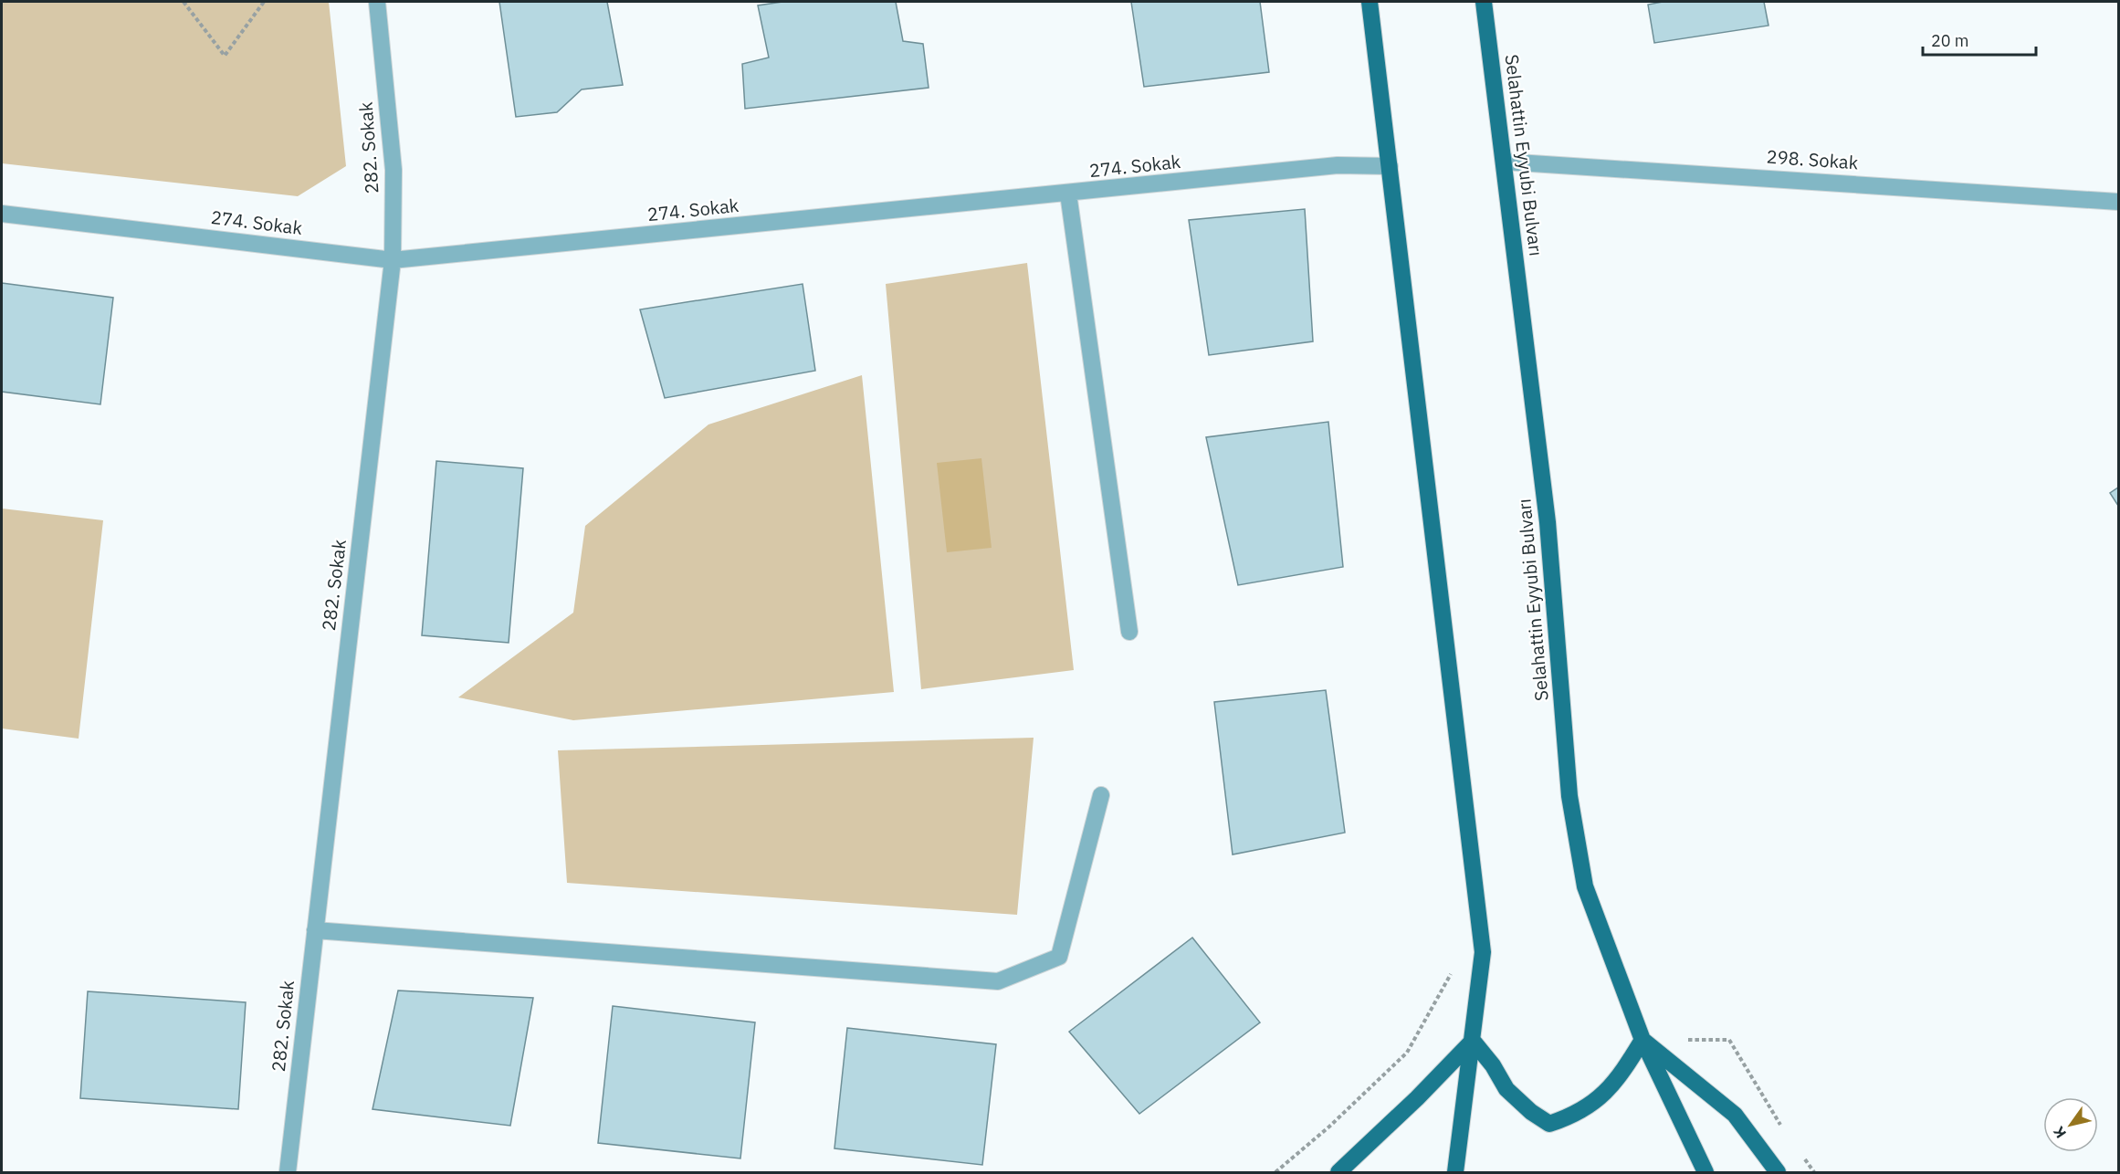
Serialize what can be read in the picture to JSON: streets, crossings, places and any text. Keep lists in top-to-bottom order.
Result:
{
  "streets": {
    "main road": ["Selahattin Eyyubi Bulvarı"],
    "street": ["282. Sokak", "298. Sokak", "274. Sokak"]
  },
  "crossings": [
    ["282. Sokak", "274. Sokak"],
    ["Selahattin Eyyubi Bulvarı", "298. Sokak"]
  ],
  "scale_bar": "20 m",
  "north": "bottom left"
}
